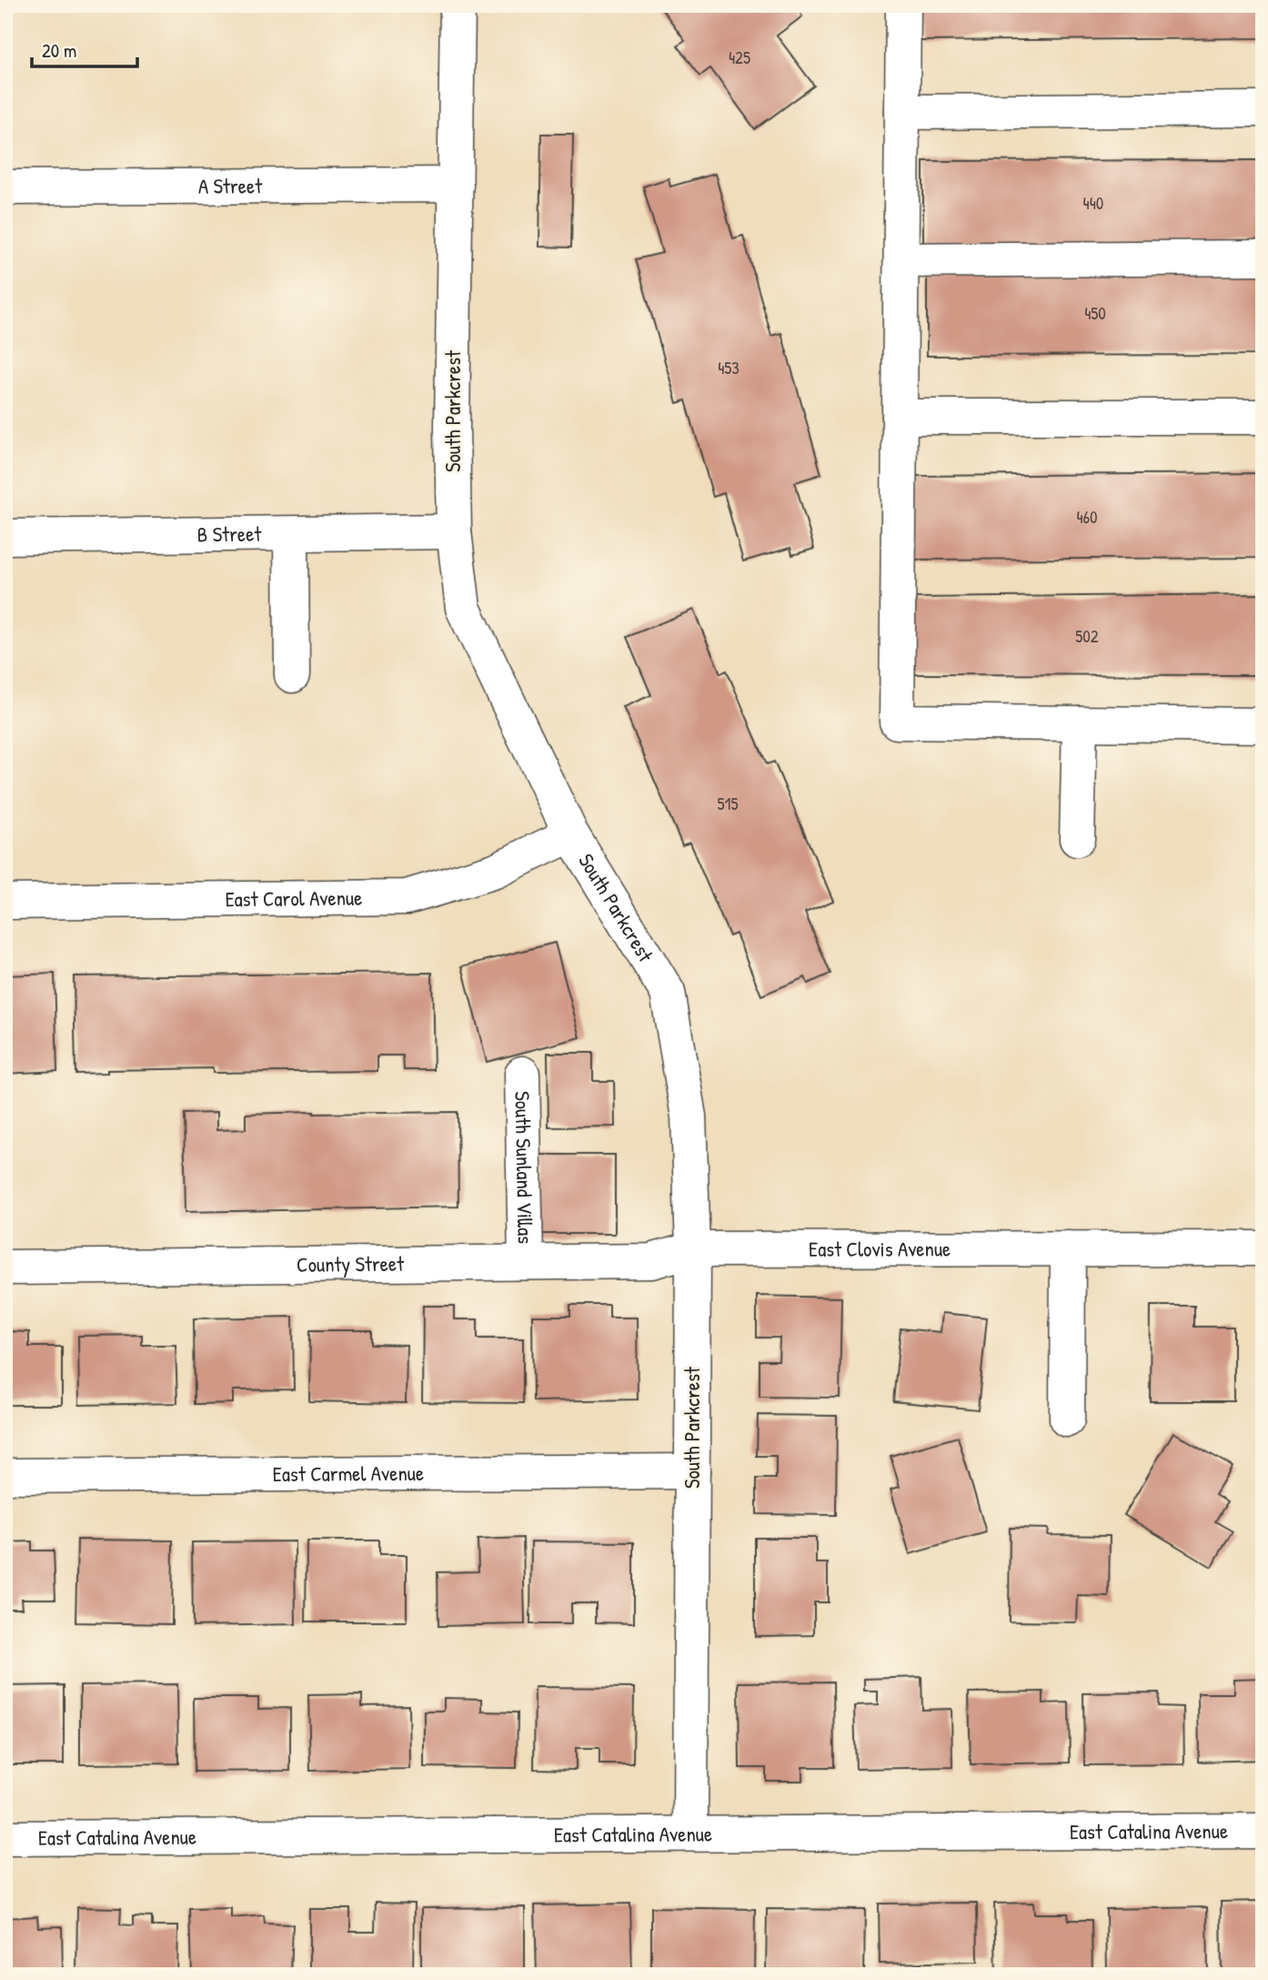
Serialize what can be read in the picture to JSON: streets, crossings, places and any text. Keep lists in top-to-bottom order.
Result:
{
  "streets": {
    "street": [
      "A Street",
      "South Parkcrest",
      "B Street",
      "East Carol Avenue",
      "South Sunland Villas",
      "East Clovis Avenue",
      "County Street",
      "East Carmel Avenue",
      "East Catalina Avenue"
    ]
  },
  "crossings": [
    ["A Street", "South Parkcrest"],
    ["South Parkcrest", "B Street"],
    ["South Parkcrest", "East Carol Avenue"],
    ["South Parkcrest", "East Clovis Avenue"],
    ["South Parkcrest", "County Street"],
    ["South Parkcrest", "East Carmel Avenue"],
    ["South Parkcrest", "East Catalina Avenue"],
    ["South Sunland Villas", "County Street"],
    ["East Clovis Avenue", "County Street"]
  ],
  "house_numbers": [
    "425",
    "440",
    "450",
    "453",
    "460",
    "502",
    "515"
  ],
  "scale_bar": "20 m"
}
